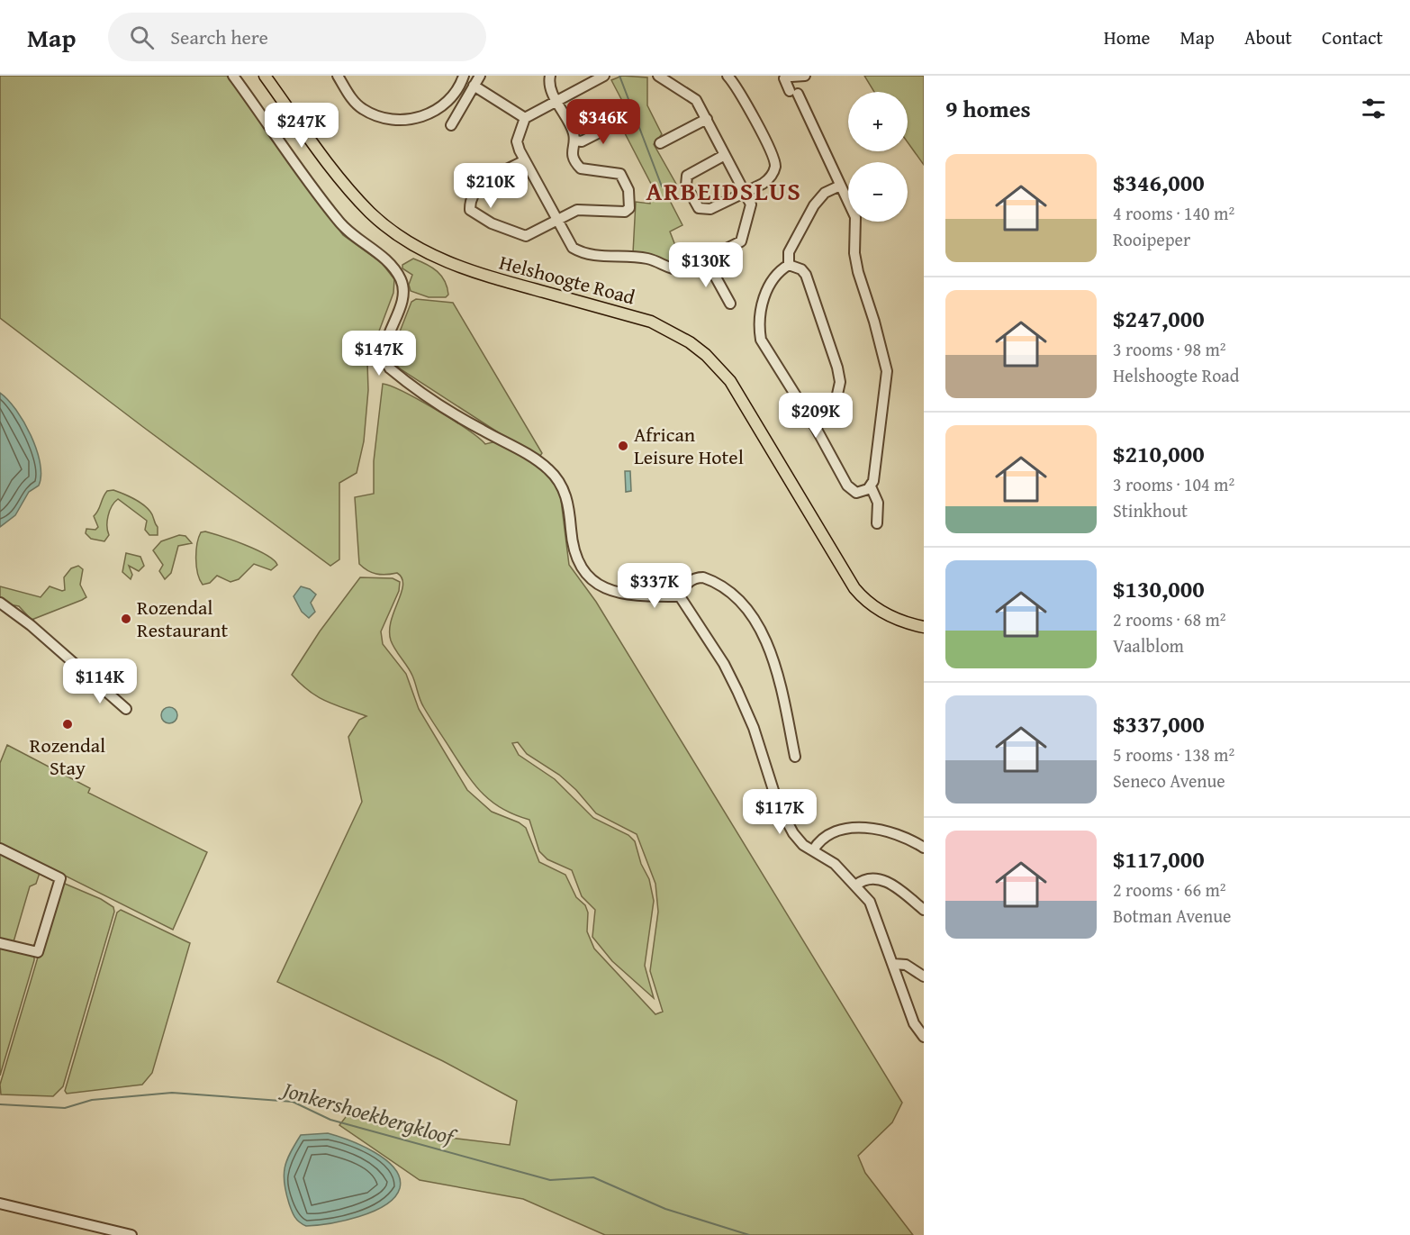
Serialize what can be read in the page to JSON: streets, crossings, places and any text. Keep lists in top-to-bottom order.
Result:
{
  "streets": {
    "main road": ["Helshoogte Road"]
  },
  "districts": ["ARBEIDSLUS"],
  "water": ["Jonkershoekbergkloof"],
  "places": ["African Leisure Hotel", "Rozendal Restaurant", "Rozendal Stay"],
  "page": {
    "header": "Map",
    "search": "Search here",
    "nav": [
      "Home",
      "Map",
      "About",
      "Contact"
    ],
    "heading": "9 homes",
    "map_buttons": ["+", "−"],
    "price": [
      "$346K",
      "$247K",
      "$210K",
      "$130K",
      "$147K",
      "$209K",
      "$337K",
      "$114K",
      "$117K"
    ],
    "list": [
      {
        "name": "$346,000",
        "note": "4 rooms · 140 m² · Rooipeper"
      },
      {
        "name": "$247,000",
        "note": "3 rooms · 98 m² · Helshoogte Road"
      },
      {
        "name": "$210,000",
        "note": "3 rooms · 104 m² · Stinkhout"
      },
      {
        "name": "$130,000",
        "note": "2 rooms · 68 m² · Vaalblom"
      },
      {
        "name": "$337,000",
        "note": "5 rooms · 138 m² · Seneco Avenue"
      },
      {
        "name": "$117,000",
        "note": "2 rooms · 66 m² · Botman Avenue"
      }
    ]
  }
}
